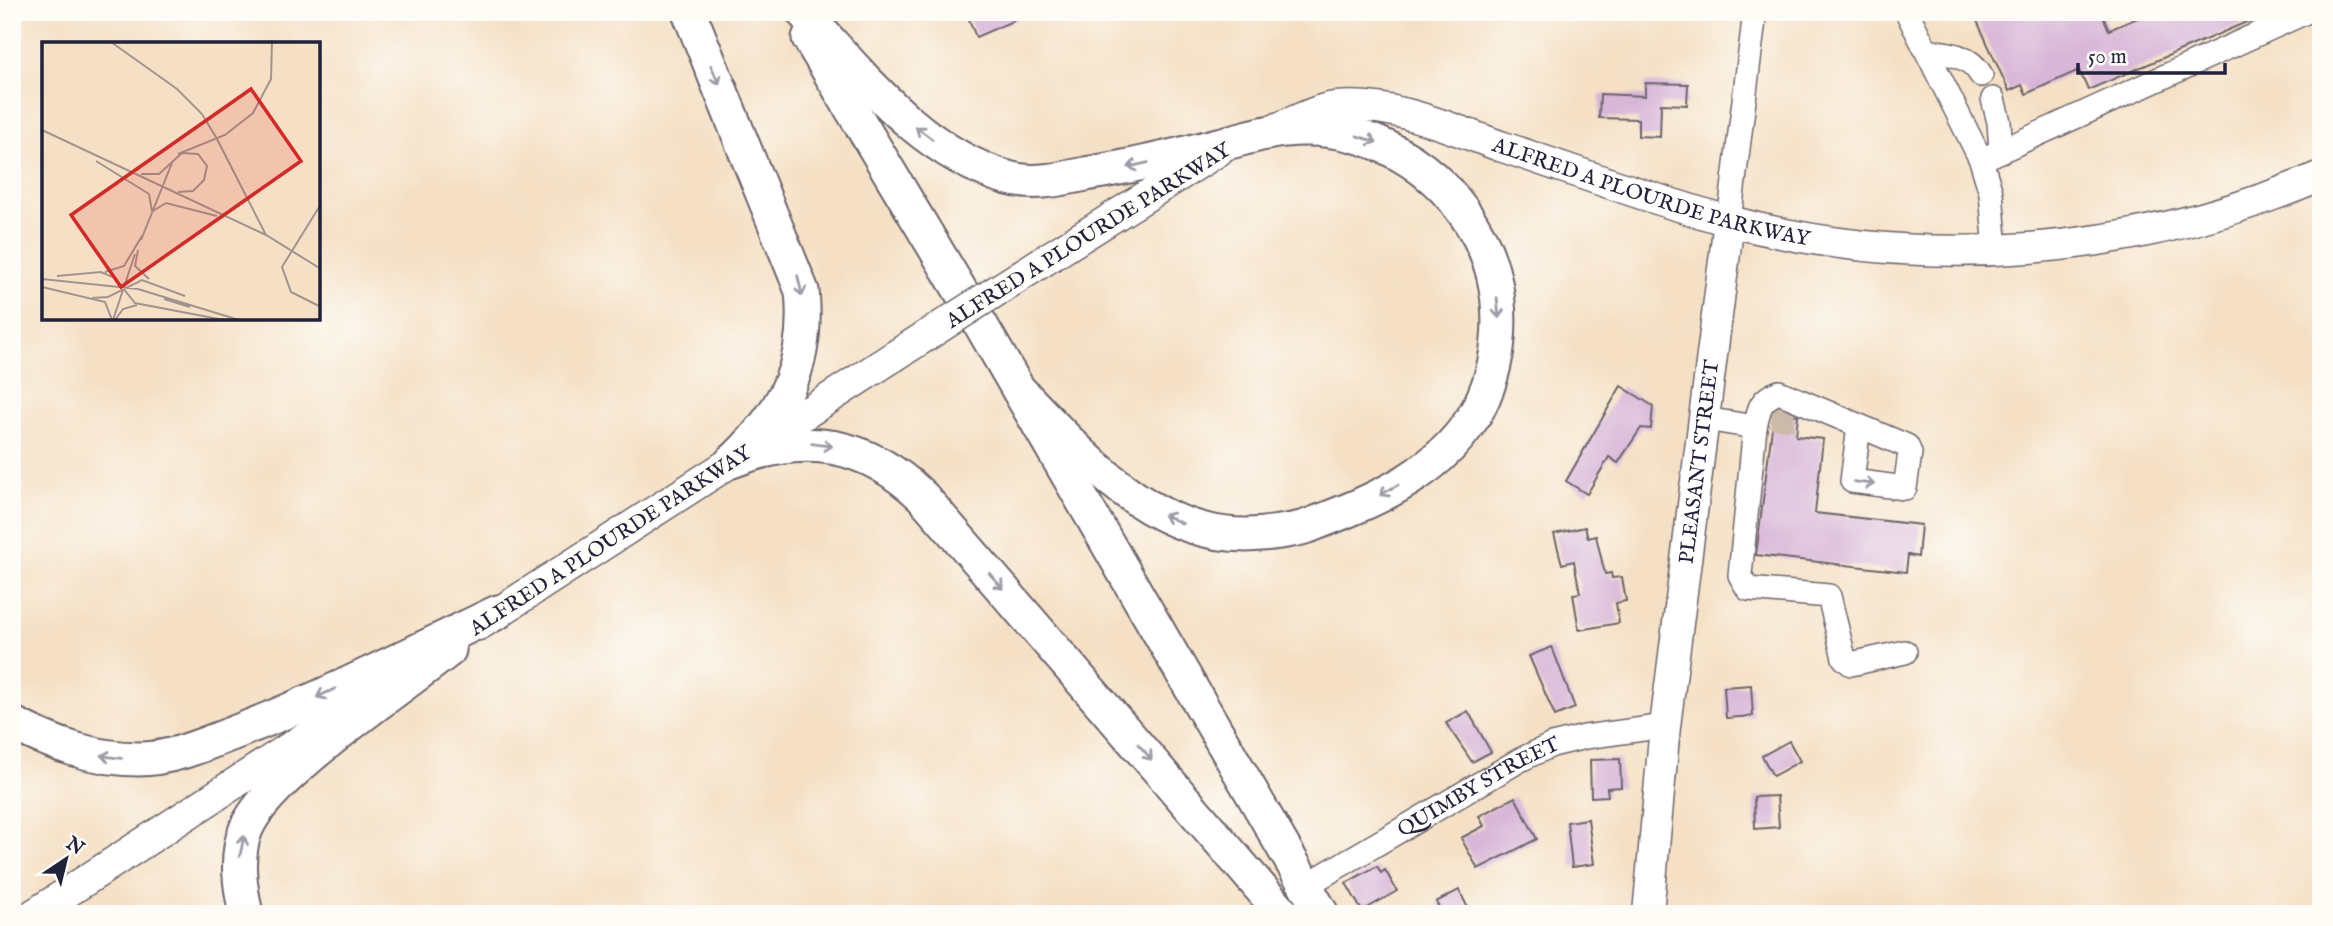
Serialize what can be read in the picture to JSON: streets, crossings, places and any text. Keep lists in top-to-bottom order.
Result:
{
  "streets": {
    "main road": ["ALFRED A PLOURDE PARKWAY", "PLEASANT STREET"],
    "street": ["QUIMBY STREET"]
  },
  "crossings": [
    ["ALFRED A PLOURDE PARKWAY", "PLEASANT STREET"],
    ["PLEASANT STREET", "QUIMBY STREET"]
  ],
  "scale_bar": "50 m",
  "north": "top right"
}
